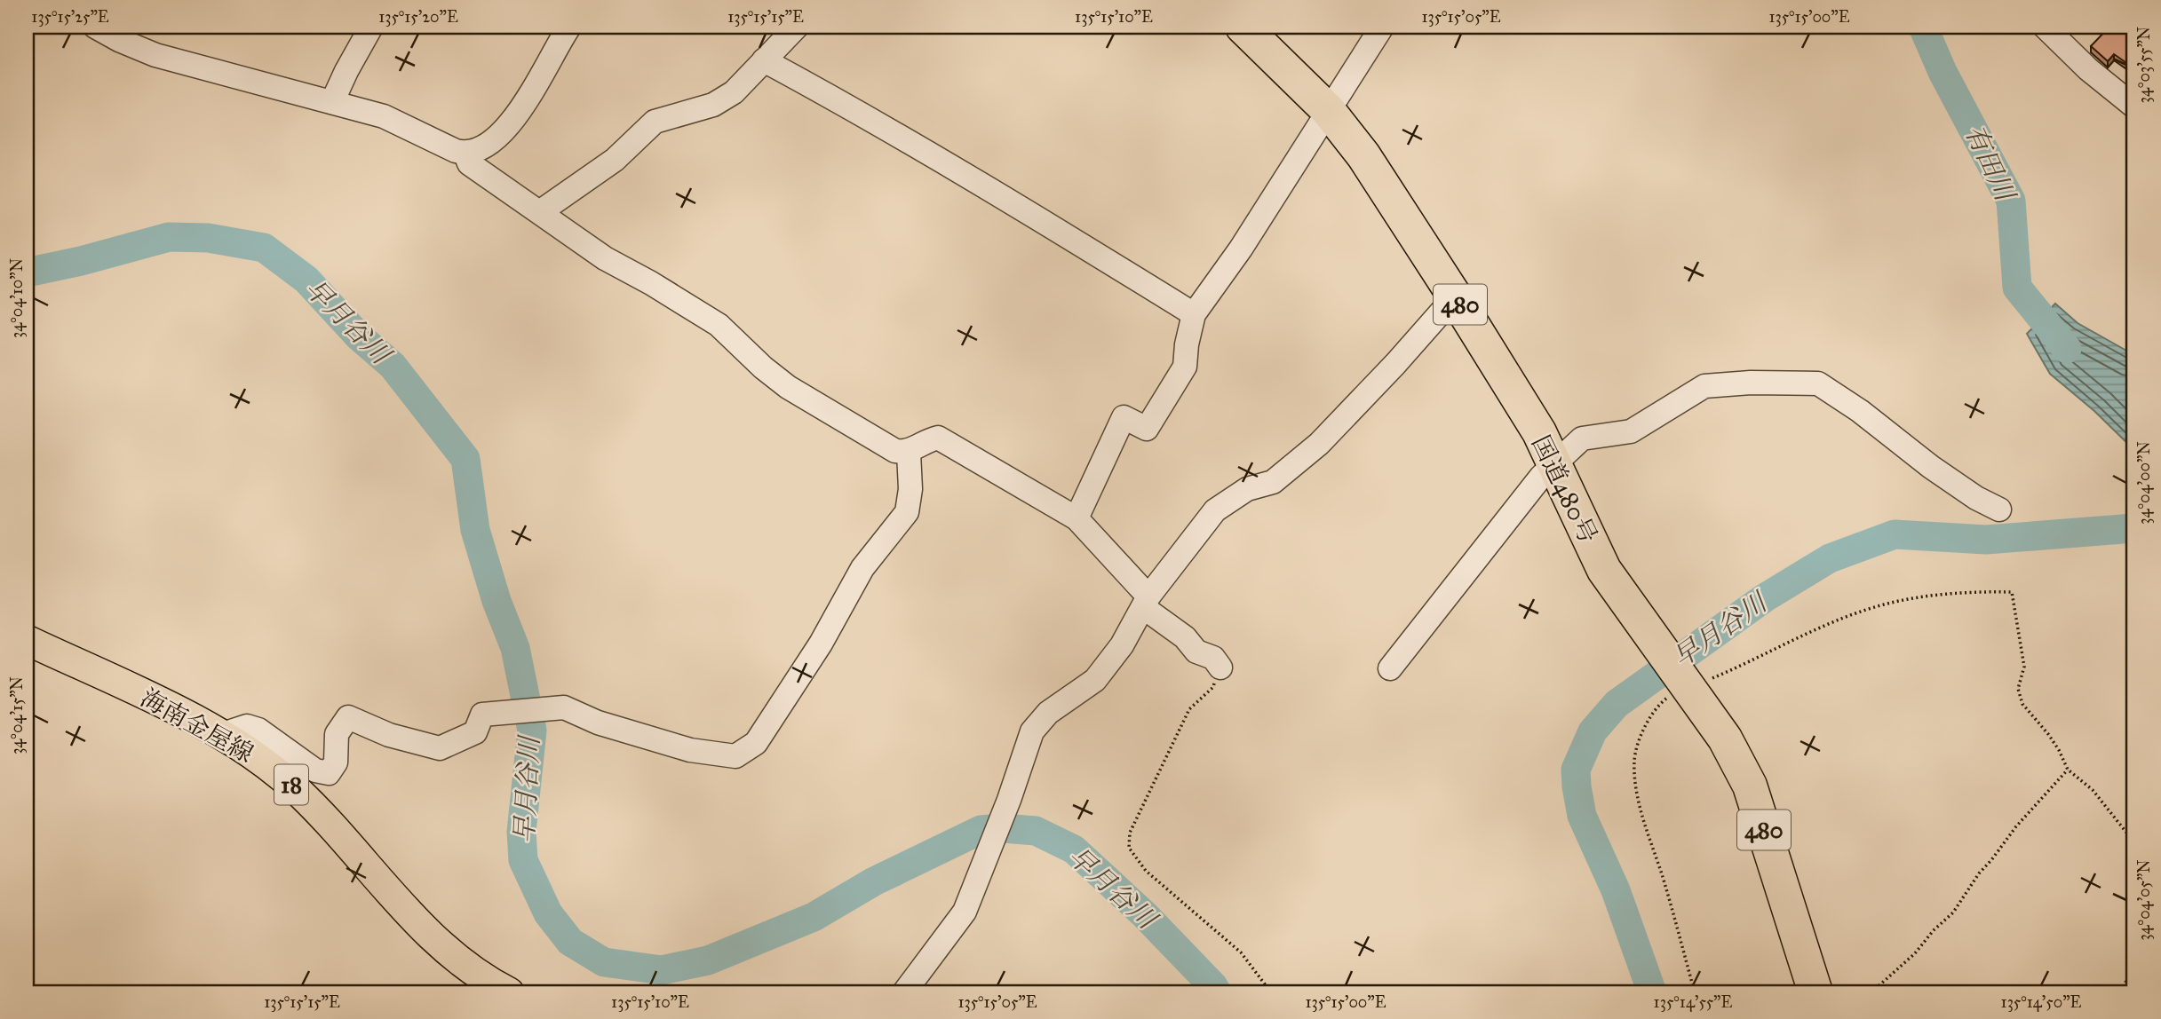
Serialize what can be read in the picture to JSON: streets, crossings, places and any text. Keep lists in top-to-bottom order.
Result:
{
  "streets": {
    "highway": ["480", "国道480号"],
    "main road": ["海南金屋線", "18"]
  },
  "water": ["有田川", "早月谷川"],
  "coordinates": [
    "135°15'25\"E",
    "135°15'20\"E",
    "135°15'15\"E",
    "135°15'10\"E",
    "135°15'05\"E",
    "135°15'00\"E",
    "34°03'55\"N",
    "34°04'10\"N",
    "34°04'00\"N",
    "34°04'15\"N",
    "34°04'05\"N",
    "135°14'55\"E",
    "135°14'50\"E"
  ]
}
